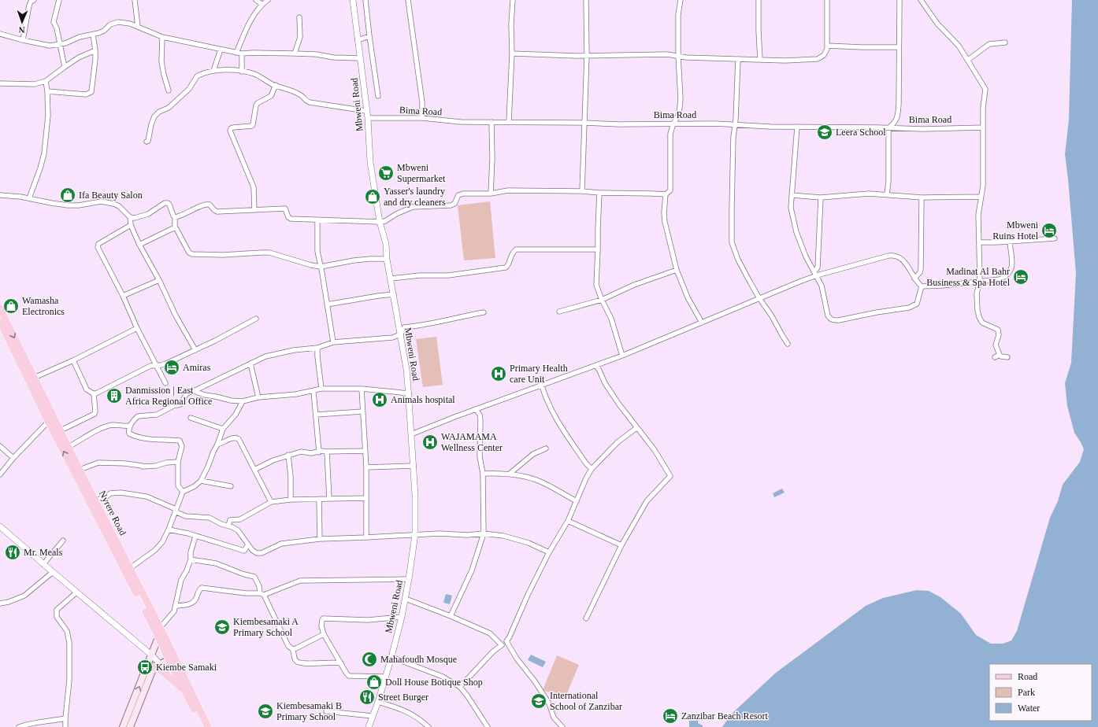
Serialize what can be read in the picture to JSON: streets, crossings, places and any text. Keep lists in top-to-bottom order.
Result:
{
  "streets": {
    "main road": ["Nyrere Road"],
    "street": ["Mbweni Road", "Bima Road"]
  },
  "crossings": [
    ["Mbweni Road", "Bima Road"]
  ],
  "places": {
    "school or university": [
      "Leera School",
      "Kiembesamaki A Primary School",
      "International School of Zanzibar",
      "Kiembesamaki B Primary School"
    ],
    "supermarket": ["Mbweni Supermarket"],
    "shop": [
      "Ifa Beauty Salon",
      "Yasser's laundry and dry cleaners",
      "Wamasha Electronics",
      "Doll House Botique Shop"
    ],
    "hotel": [
      "Mbweni Ruins Hotel",
      "Madinat Al Bahr Business & Spa Hotel",
      "Amiras",
      "Zanzibar Beach Resort"
    ],
    "hospital": ["Primary Health care Unit", "Animals hospital", "WAJAMAMA Wellness Center"],
    "building": ["Danmission | East Africa Regional Office"],
    "restaurant": ["Mr. Meals", "Street Burger"],
    "mosque": ["Mahafoudh Mosque"],
    "bus stop": ["Kiembe Samaki"]
  },
  "legend": ["Road", "Park", "Water"],
  "north": "bottom"
}
